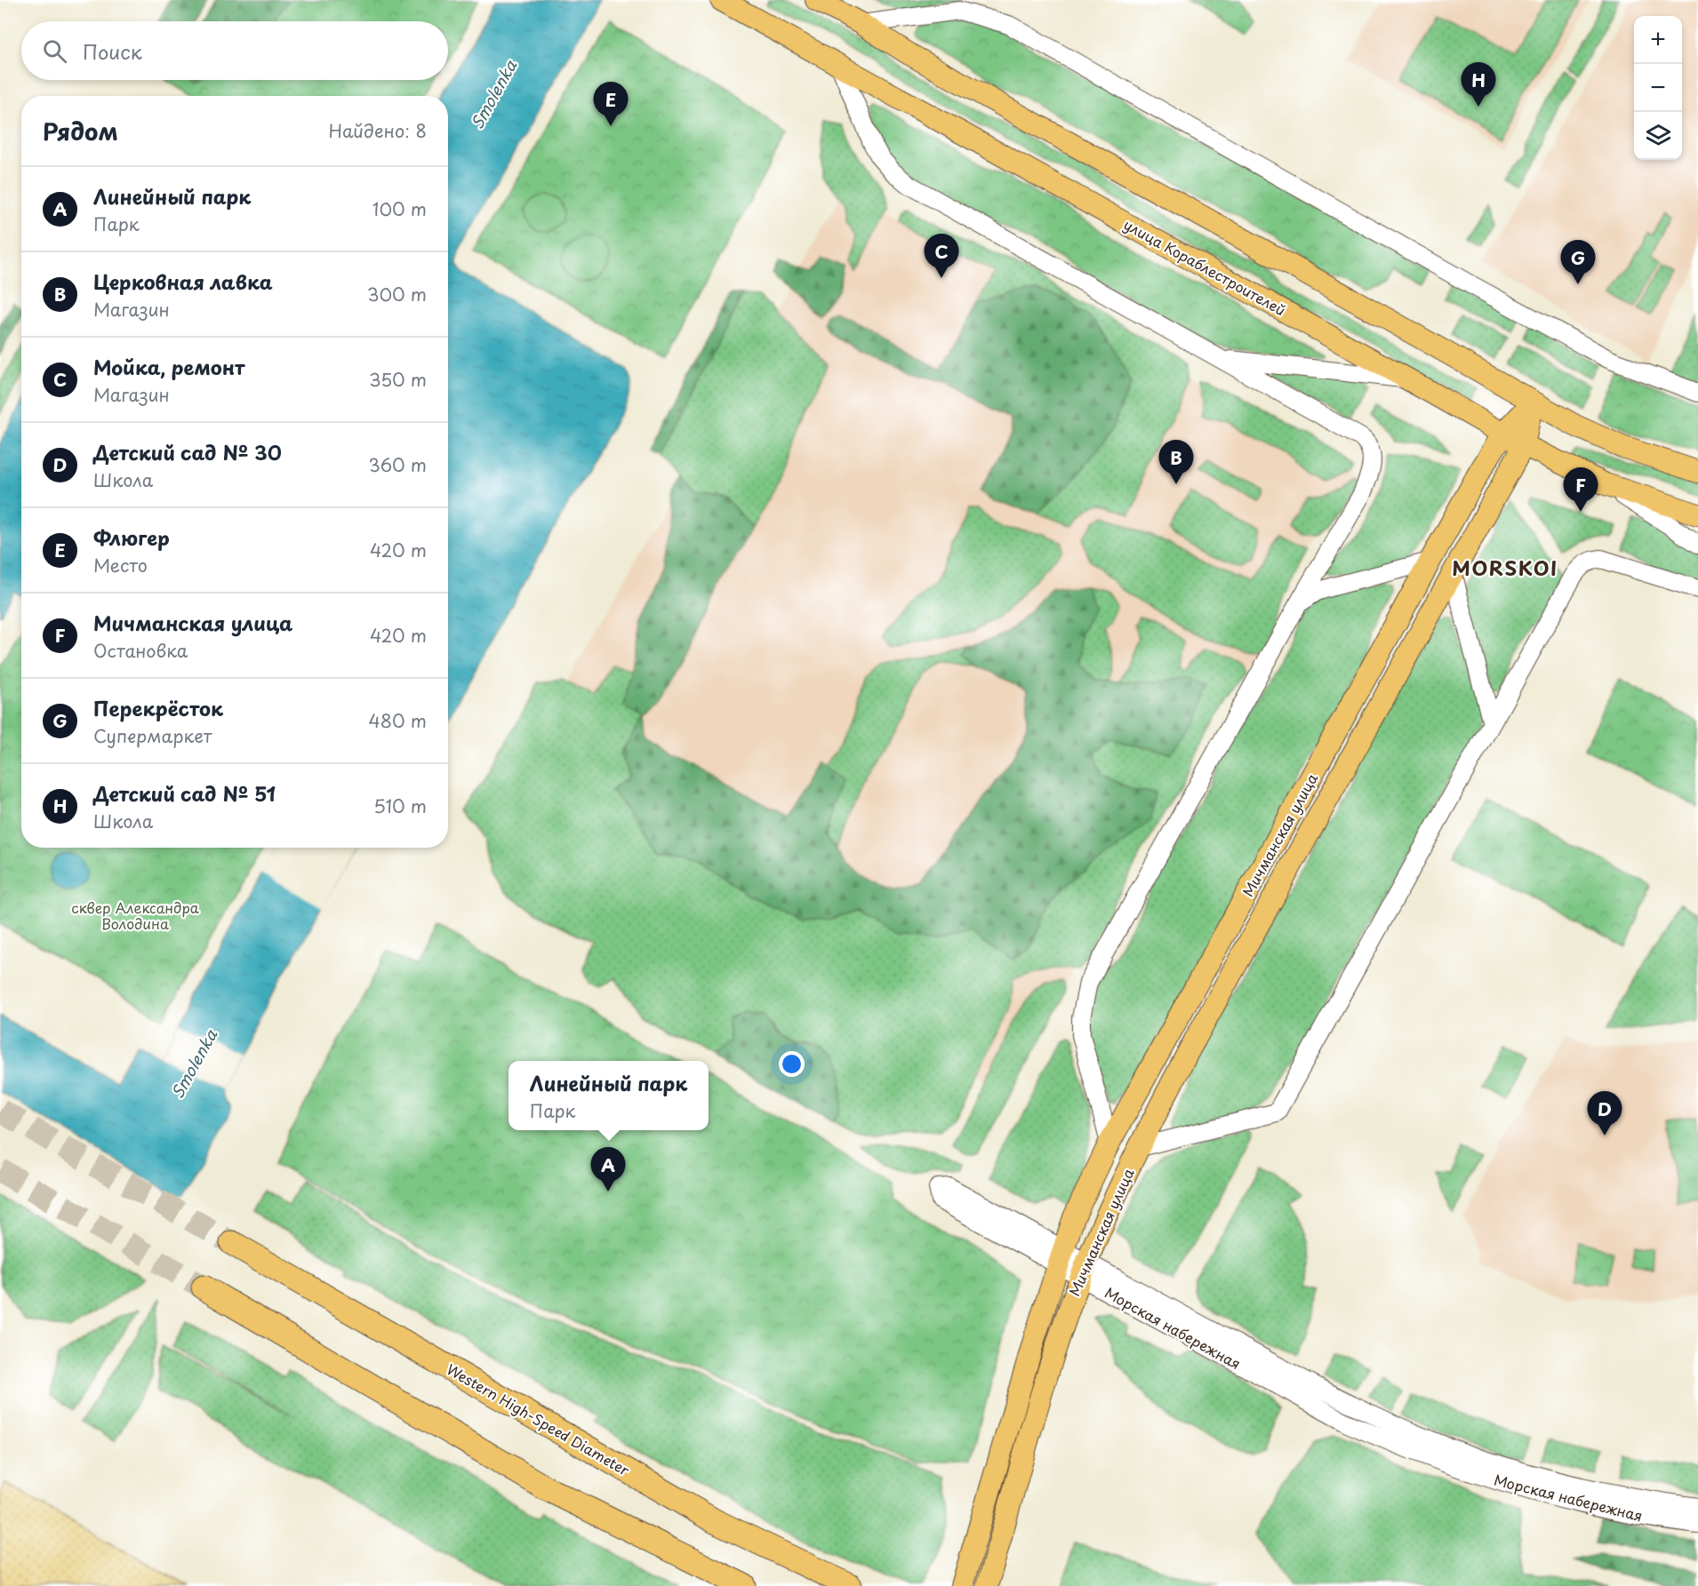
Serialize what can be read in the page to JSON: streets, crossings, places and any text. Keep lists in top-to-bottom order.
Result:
{
  "streets": {
    "highway": ["Western High-Speed Diameter"],
    "main road": ["улица Кораблестроителей", "Мичманская улица"],
    "street": ["Морская набережная"]
  },
  "crossings": [
    ["улица Кораблестроителей", "Мичманская улица"],
    ["Мичманская улица", "Морская набережная"]
  ],
  "districts": ["MORSKOI"],
  "water": ["Smolenka"],
  "parks": ["сквер Александра Володина"],
  "page": {
    "map_buttons": ["+", "−"],
    "search": "Поиск",
    "pins": [
      "H",
      "E",
      "C",
      "G",
      "B",
      "F",
      "D",
      "A"
    ],
    "heading": ["Рядом", "Найдено: 8"],
    "list": [
      {
        "mark": "A",
        "name": "Линейный парк",
        "note": "Парк",
        "value": "100 m"
      },
      {
        "mark": "B",
        "name": "Церковная лавка",
        "note": "Магазин",
        "value": "300 m"
      },
      {
        "mark": "C",
        "name": "Мойка, ремонт",
        "note": "Магазин",
        "value": "350 m"
      },
      {
        "mark": "D",
        "name": "Детский сад № 30",
        "note": "Школа",
        "value": "360 m"
      },
      {
        "mark": "E",
        "name": "Флюгер",
        "note": "Место",
        "value": "420 m"
      },
      {
        "mark": "F",
        "name": "Мичманская улица",
        "note": "Остановка",
        "value": "420 m"
      },
      {
        "mark": "G",
        "name": "Перекрёсток",
        "note": "Супермаркет",
        "value": "480 m"
      },
      {
        "mark": "H",
        "name": "Детский сад № 51",
        "note": "Школа",
        "value": "510 m"
      }
    ],
    "popup": ["Линейный парк", "Парк"]
  }
}
